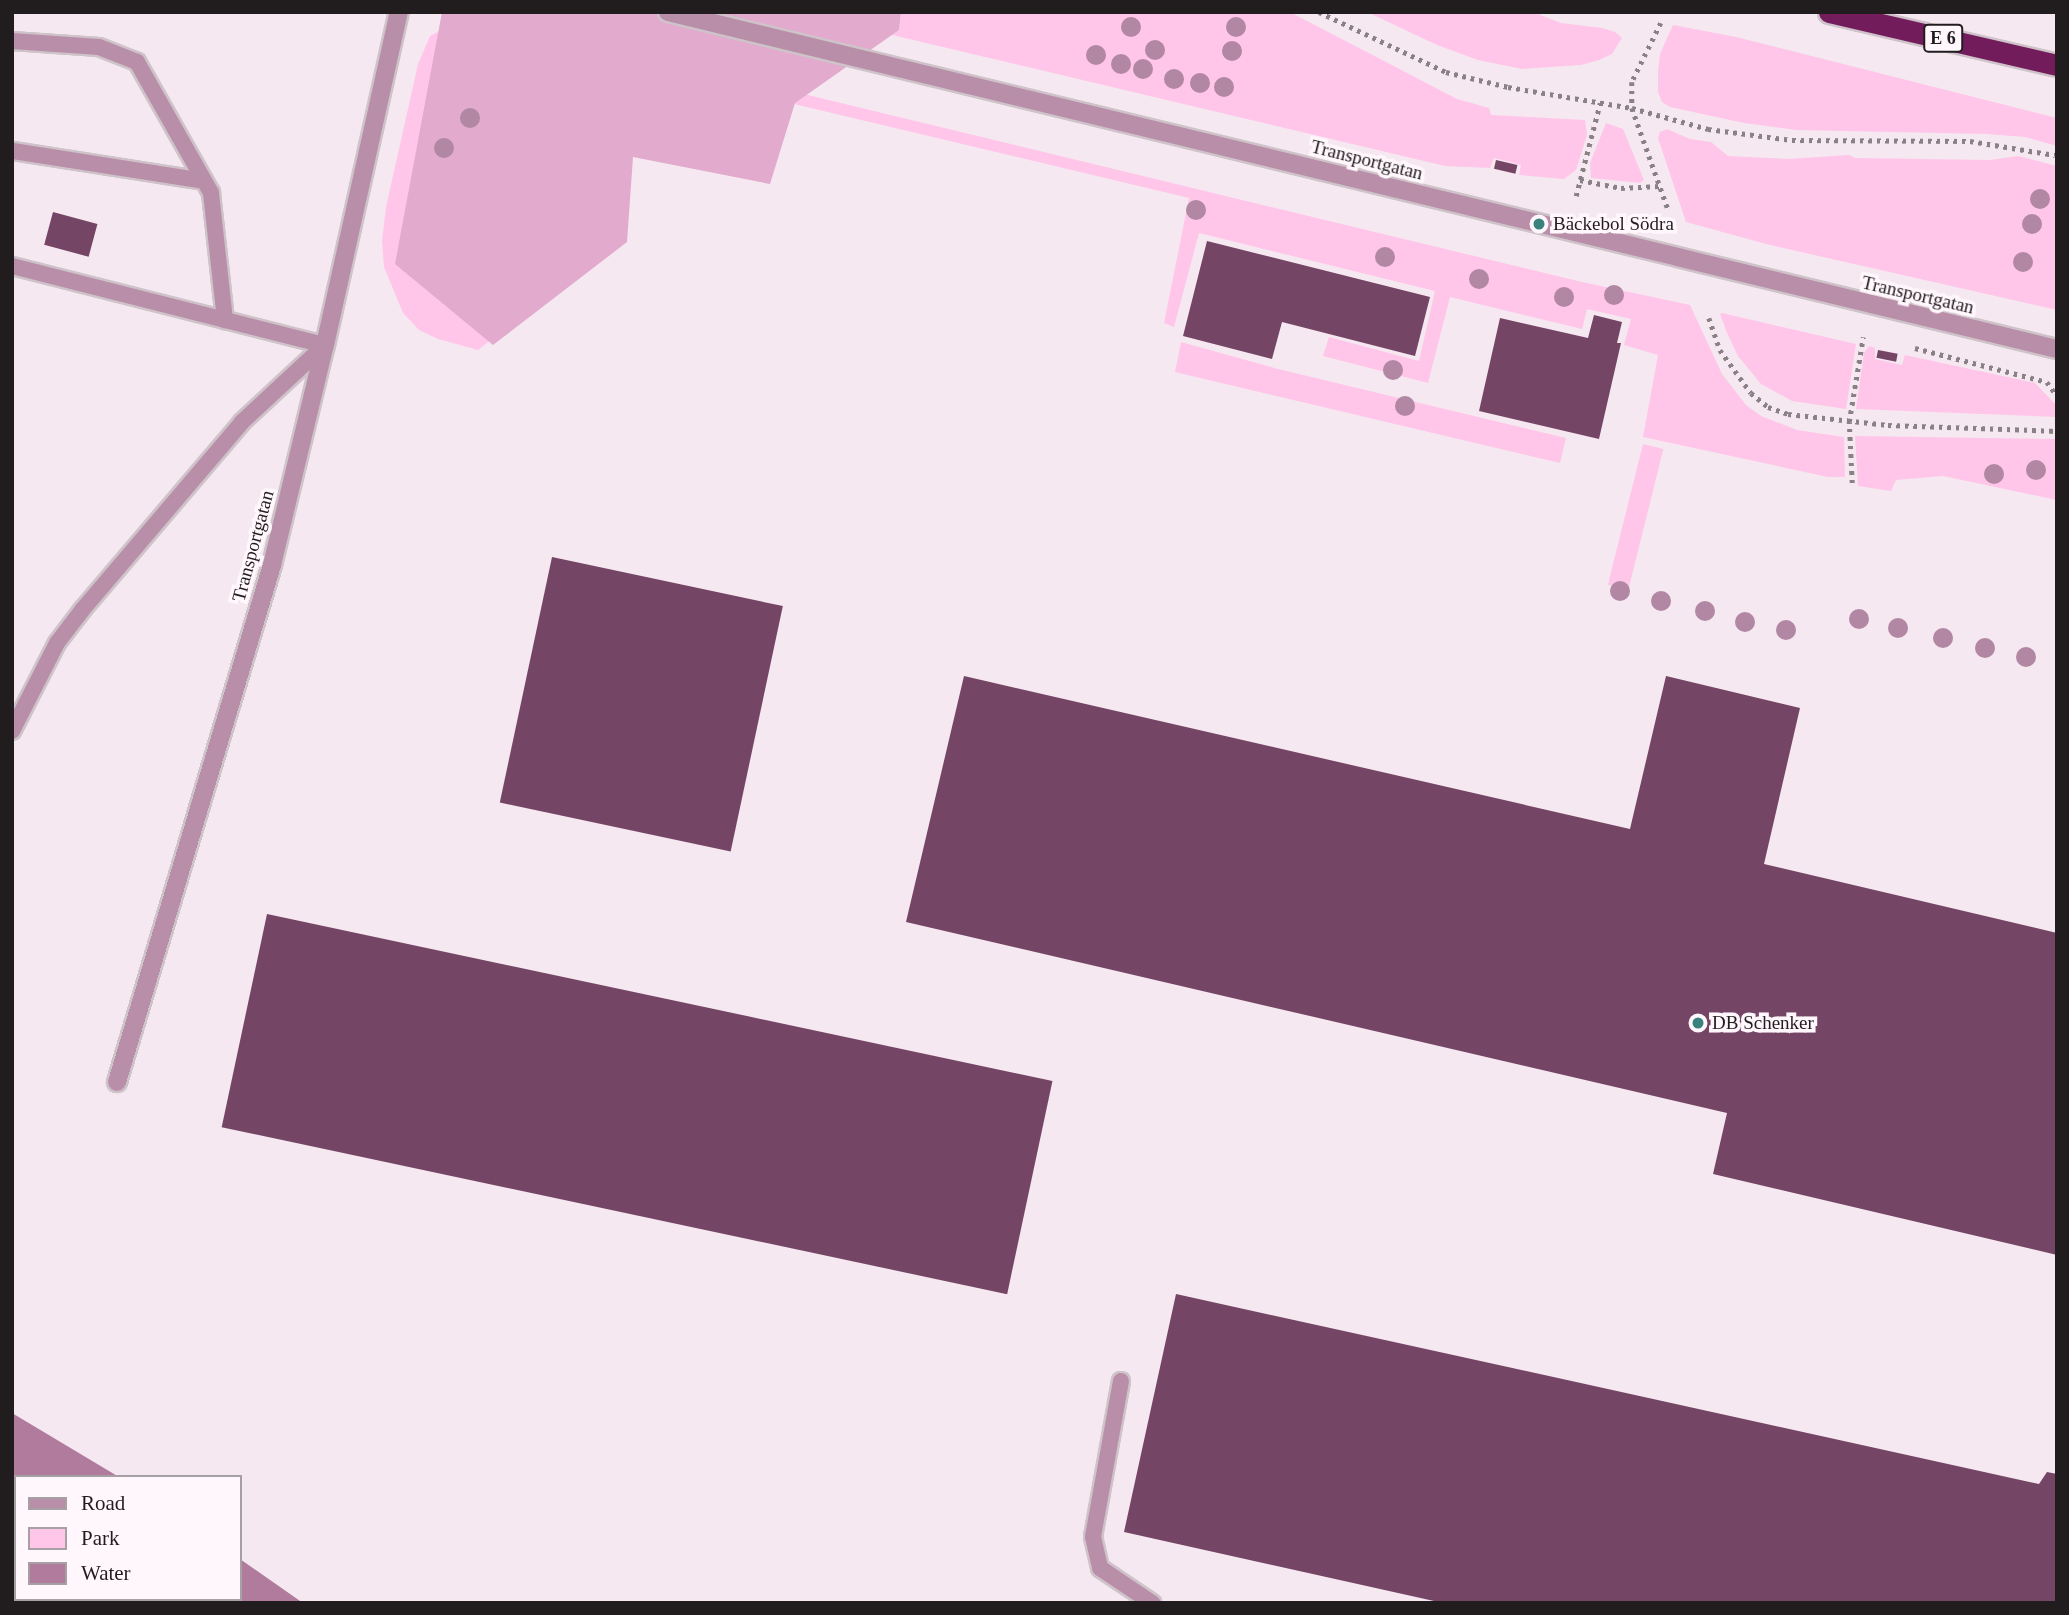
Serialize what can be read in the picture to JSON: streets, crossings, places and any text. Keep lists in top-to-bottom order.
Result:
{
  "streets": {
    "highway": ["E 6"],
    "street": ["Transportgatan"]
  },
  "places": ["Bäckebol Södra", "DB Schenker"],
  "legend": ["Road", "Park", "Water"]
}
